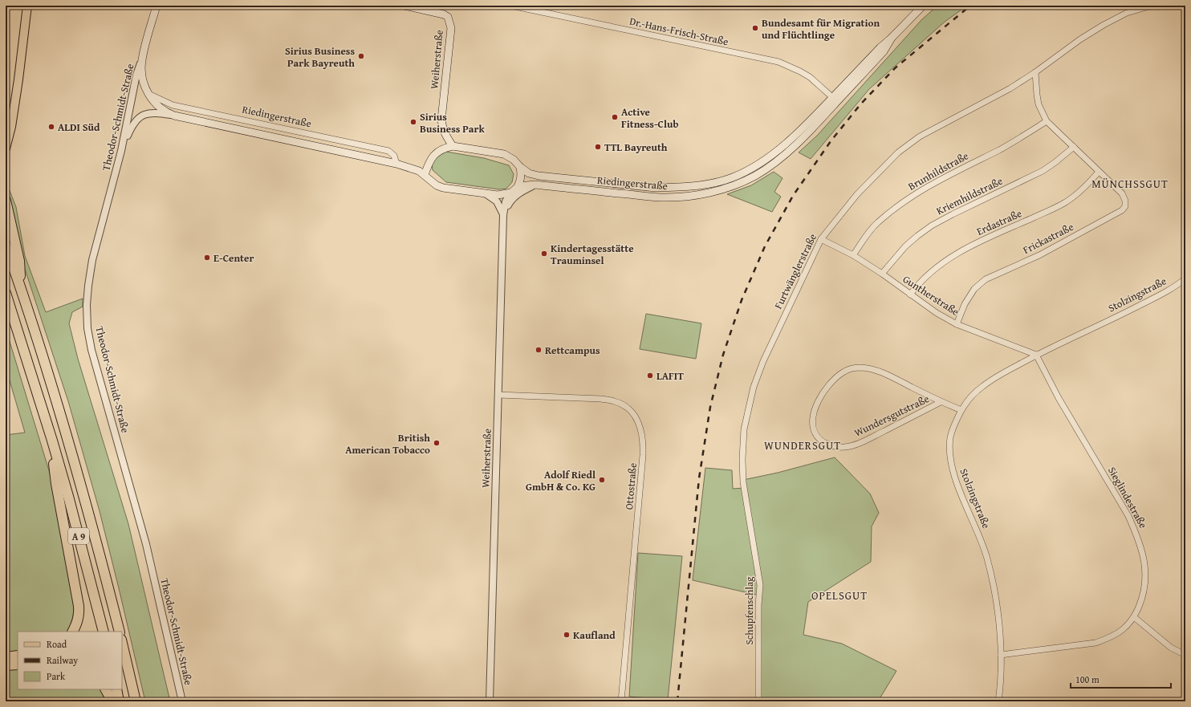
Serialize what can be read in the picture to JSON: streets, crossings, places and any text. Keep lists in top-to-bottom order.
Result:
{
  "streets": {
    "highway": ["A 9"],
    "main road": ["Weiherstraße", "Riedingerstraße", "Theodor-Schmidt-Straße"],
    "street": [
      "Dr.-Hans-Frisch-Straße",
      "Brunhildstraße",
      "Kriemhildstraße",
      "Erdastraße",
      "Frickastraße",
      "Furtwänglerstraße",
      "Stolzingstraße",
      "Guntherstraße",
      "Wundersgutstraße",
      "Ottostraße",
      "Sieglindestraße",
      "Schupfenschlag"
    ]
  },
  "crossings": [
    ["Dr.-Hans-Frisch-Straße", "Riedingerstraße"],
    ["Weiherstraße", "Riedingerstraße"],
    ["Weiherstraße", "Ottostraße"],
    ["Riedingerstraße", "Theodor-Schmidt-Straße"],
    ["Brunhildstraße", "Guntherstraße"],
    ["Kriemhildstraße", "Guntherstraße"],
    ["Erdastraße", "Frickastraße"],
    ["Erdastraße", "Guntherstraße"],
    ["Frickastraße", "Guntherstraße"],
    ["Furtwänglerstraße", "Guntherstraße"],
    ["Furtwänglerstraße", "Schupfenschlag"],
    ["Stolzingstraße", "Guntherstraße"],
    ["Stolzingstraße", "Wundersgutstraße"],
    ["Stolzingstraße", "Sieglindestraße"],
    ["Guntherstraße", "Sieglindestraße"]
  ],
  "districts": ["MÜNCHSSGUT", "WUNDERSGUT", "OPELSGUT"],
  "places": [
    "Bundesamt für Migration und Flüchtlinge",
    "Sirius Business Park Bayreuth",
    "Active Fitness-Club",
    "Sirius Business Park",
    "ALDI Süd",
    "TTL Bayreuth",
    "Kindertagesstätte Trauminsel",
    "E-Center",
    "Rettcampus",
    "LAFIT",
    "British American Tobacco",
    "Adolf Riedl GmbH & Co. KG",
    "Kaufland"
  ],
  "legend": ["Road", "Railway", "Park"],
  "scale_bar": "100 m"
}
